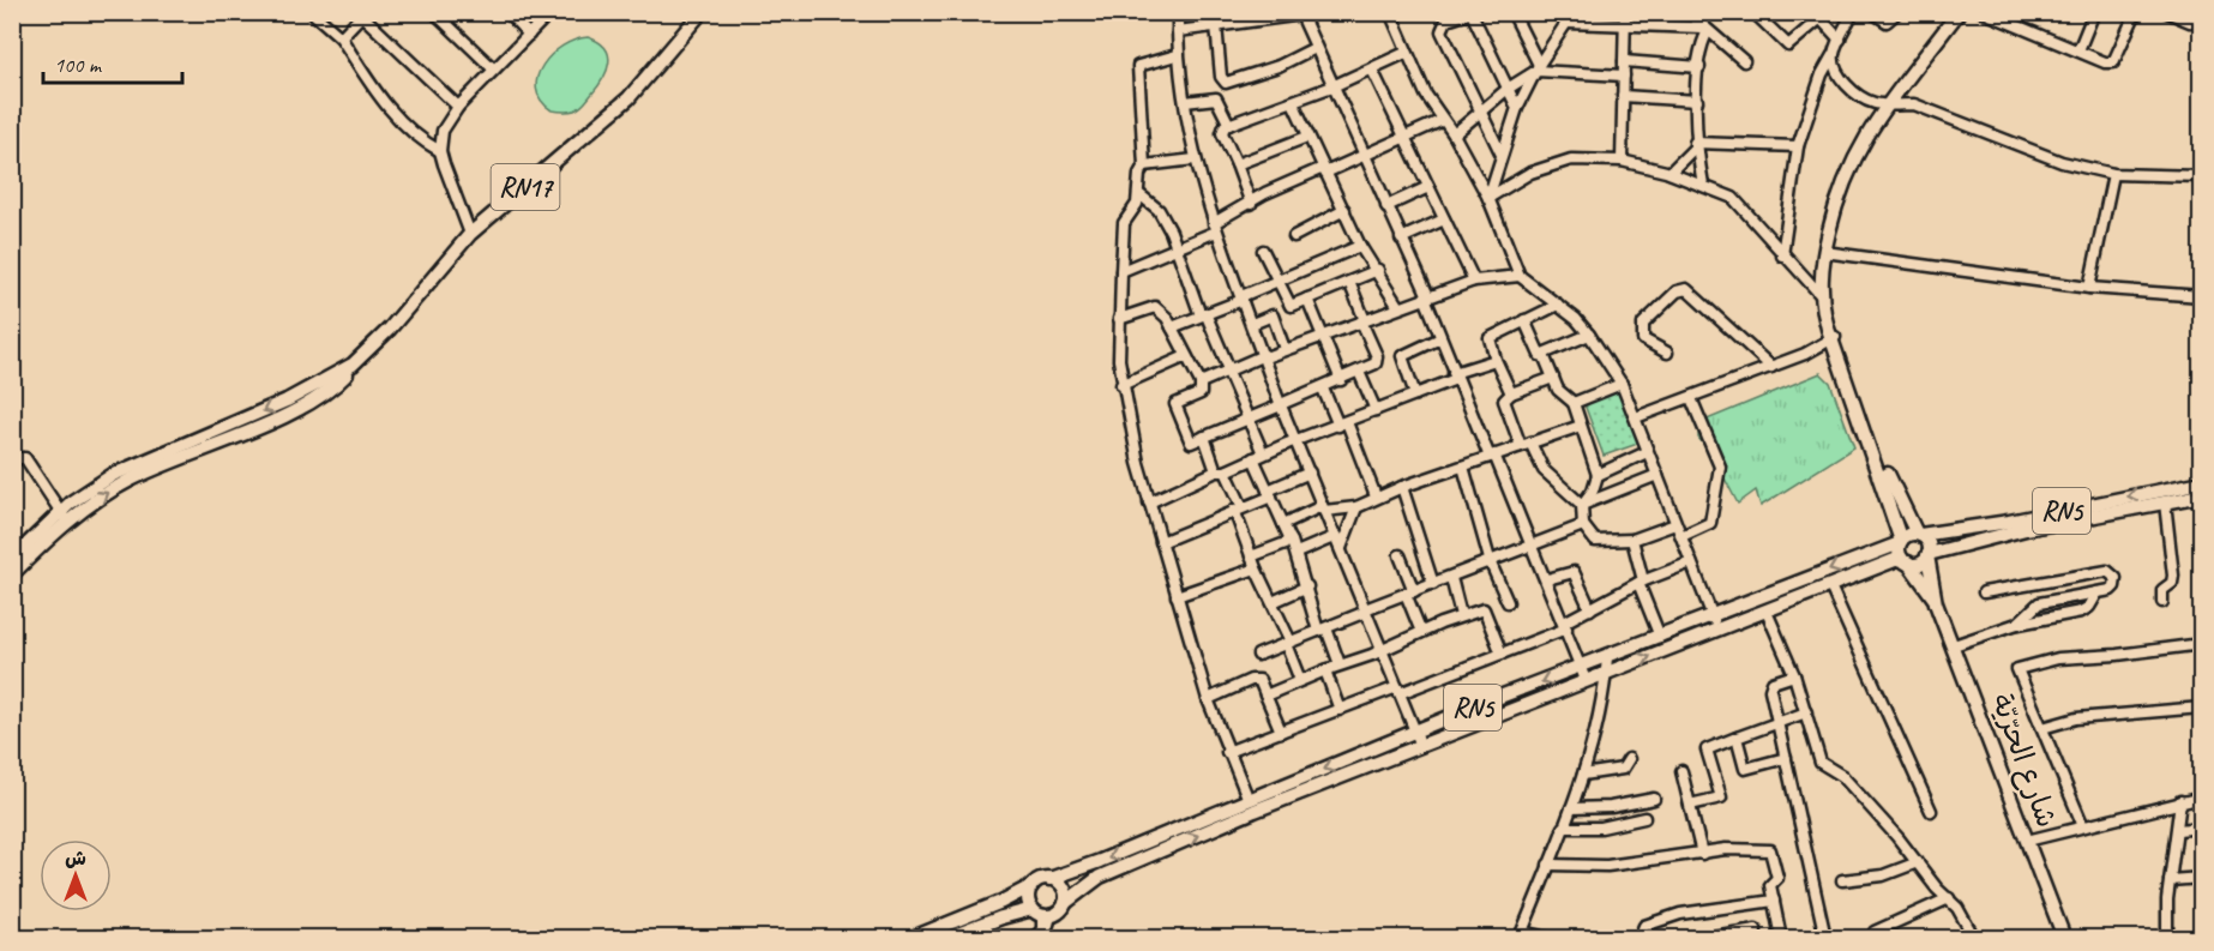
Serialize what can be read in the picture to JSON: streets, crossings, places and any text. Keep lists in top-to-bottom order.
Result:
{
  "streets": {
    "main road": ["RN17", "RN5", "شارع الحرّيّة"]
  },
  "crossings": [
    ["RN5", "شارع الحرّيّة"]
  ],
  "scale_bar": "100 m",
  "north": "top"
}
